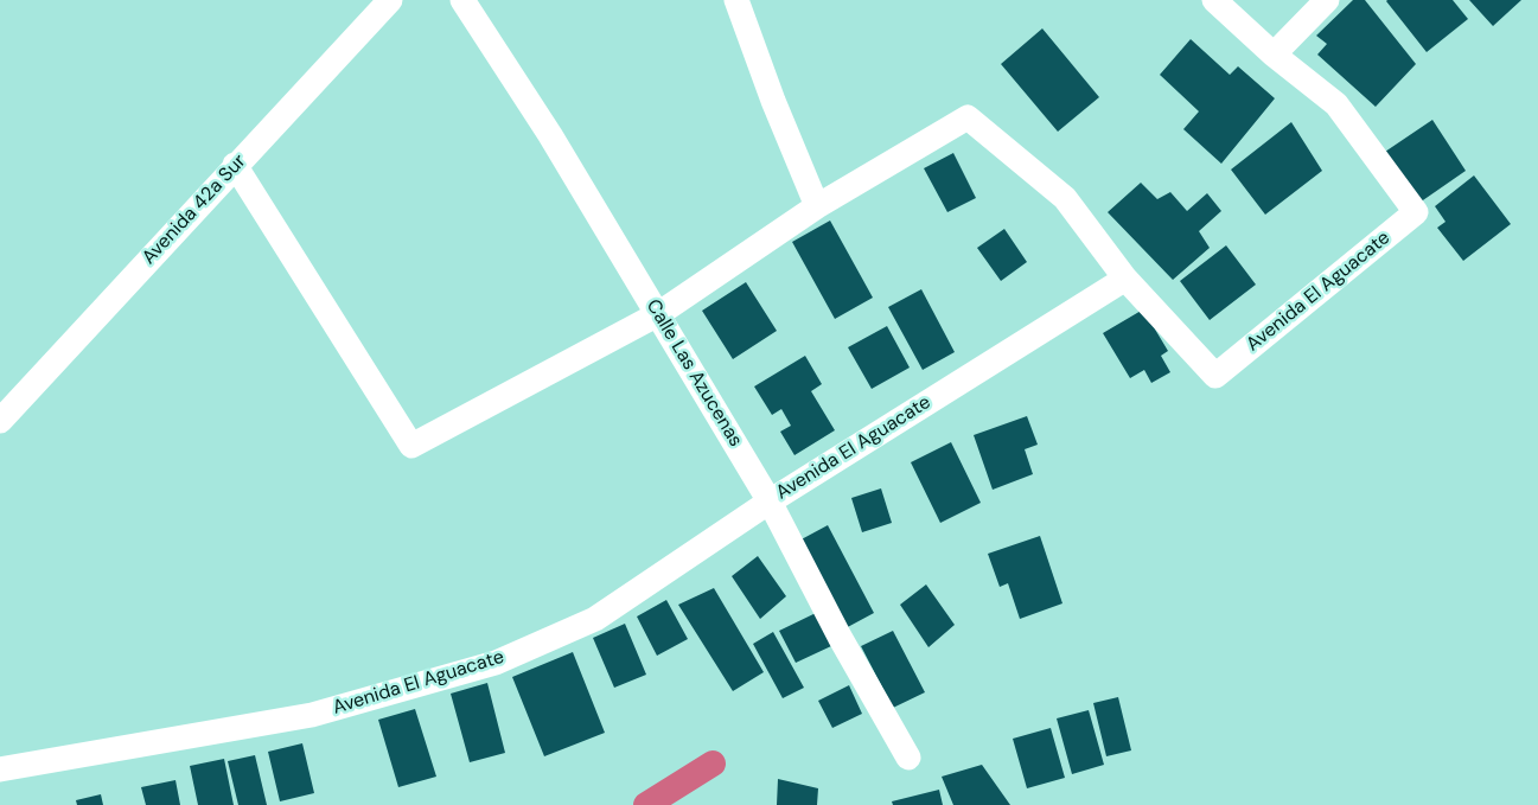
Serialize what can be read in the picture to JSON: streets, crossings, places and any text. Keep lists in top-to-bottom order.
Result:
{
  "streets": {
    "street": ["Avenida 42a Sur", "Avenida El Aguacate", "Calle Las Azucenas"]
  },
  "crossings": [
    ["Avenida El Aguacate", "Calle Las Azucenas"]
  ]
}
